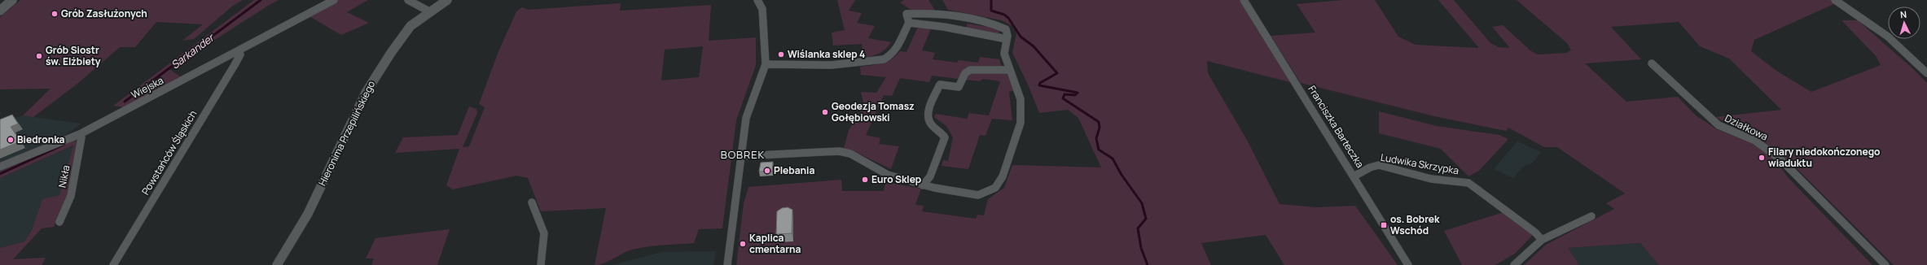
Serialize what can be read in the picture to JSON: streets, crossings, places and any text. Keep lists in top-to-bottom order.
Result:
{
  "streets": {
    "street": [
      "Wiejska",
      "Franciszka Barteczka",
      "Działkowa",
      "Hieronima Przepilińskiego",
      "Powstańców Śląskich",
      "Ludwika Skrzypka",
      "Nikła"
    ]
  },
  "crossings": [
    ["Wiejska", "Powstańców Śląskich"],
    ["Wiejska", "Nikła"],
    ["Franciszka Barteczka", "Ludwika Skrzypka"]
  ],
  "districts": ["BOBREK"],
  "water": ["Sarkander"],
  "places": {
    "other": [
      "Grób Zasłużonych",
      "Wiślanka sklep 4",
      "Grób Siostr św. Elżbiety",
      "Geodezja Tomasz Gołębiowski",
      "Biedronka",
      "Filary niedokończonego wiaduktu",
      "Plebania",
      "Euro Sklep",
      "Kaplica cmentarna"
    ],
    "transit": ["os. Bobrek Wschód"]
  },
  "north": "top"
}
